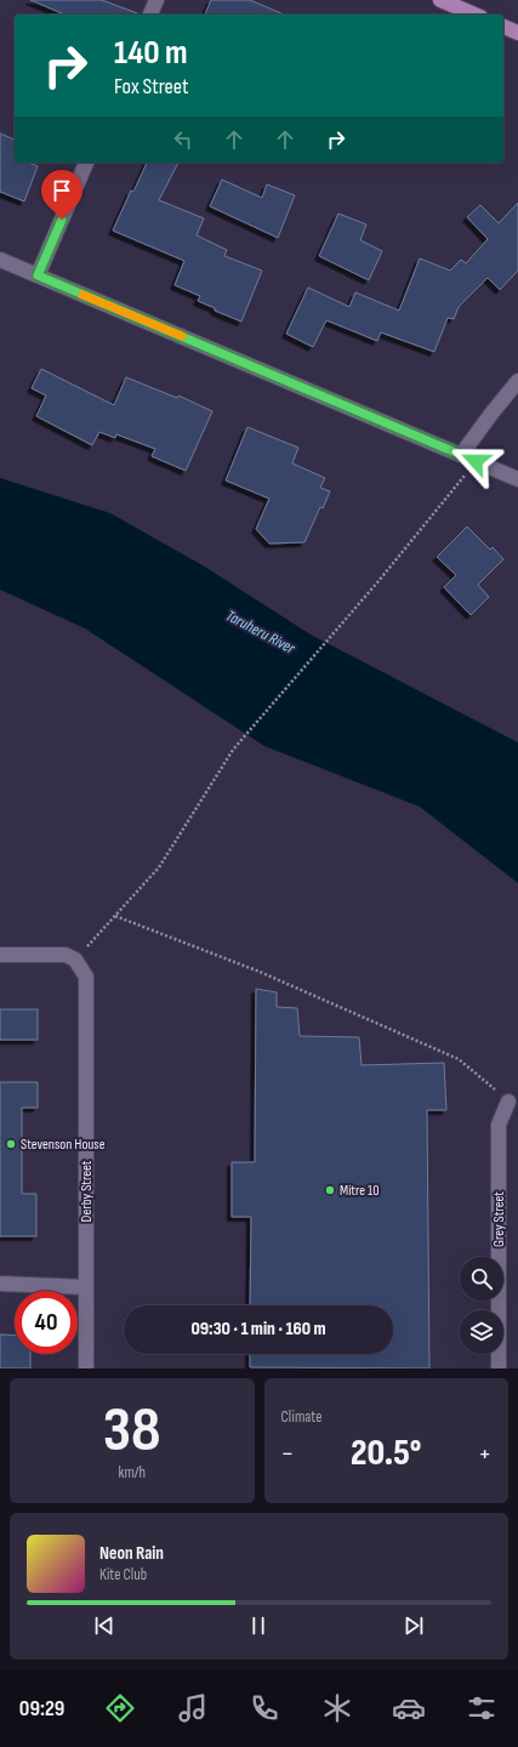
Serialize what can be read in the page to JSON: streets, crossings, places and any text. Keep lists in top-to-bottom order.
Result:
{
  "streets": {
    "street": ["Derby Street", "Grey Street"]
  },
  "water": ["Taruheru River"],
  "places": ["Stevenson House", "Mitre 10"],
  "page": {
    "turn": ["140 m", "Fox Street"],
    "limit": "40",
    "trip": "09:30 · 1 min · 160 m",
    "tile": [
      ["38", "km/h"],
      "Climate"
    ],
    "heat": ["−", "20.5°", "+"],
    "song": ["Neon Rain", "Kite Club"],
    "tabs": "09:29"
  }
}
